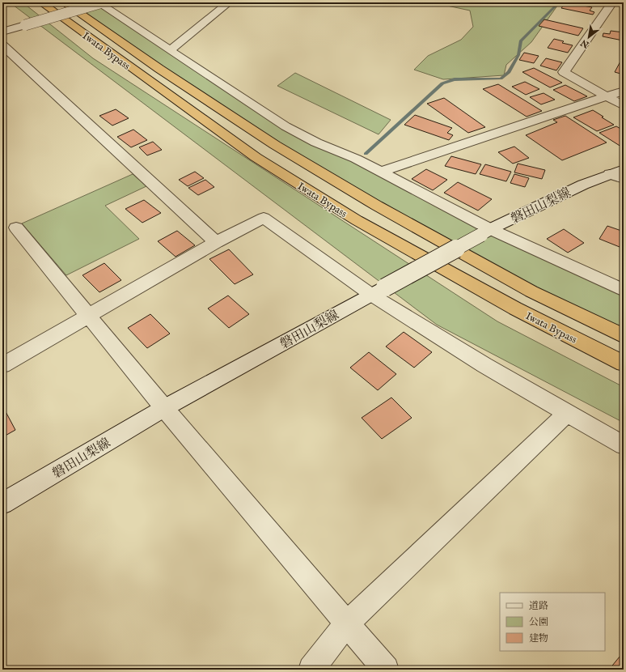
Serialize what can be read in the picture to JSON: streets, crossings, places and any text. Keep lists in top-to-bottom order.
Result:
{
  "streets": {
    "highway": ["Iwata Bypass"],
    "street": ["磐田山梨線"]
  },
  "legend": ["道路", "公園", "建物"],
  "north": "bottom left"
}
